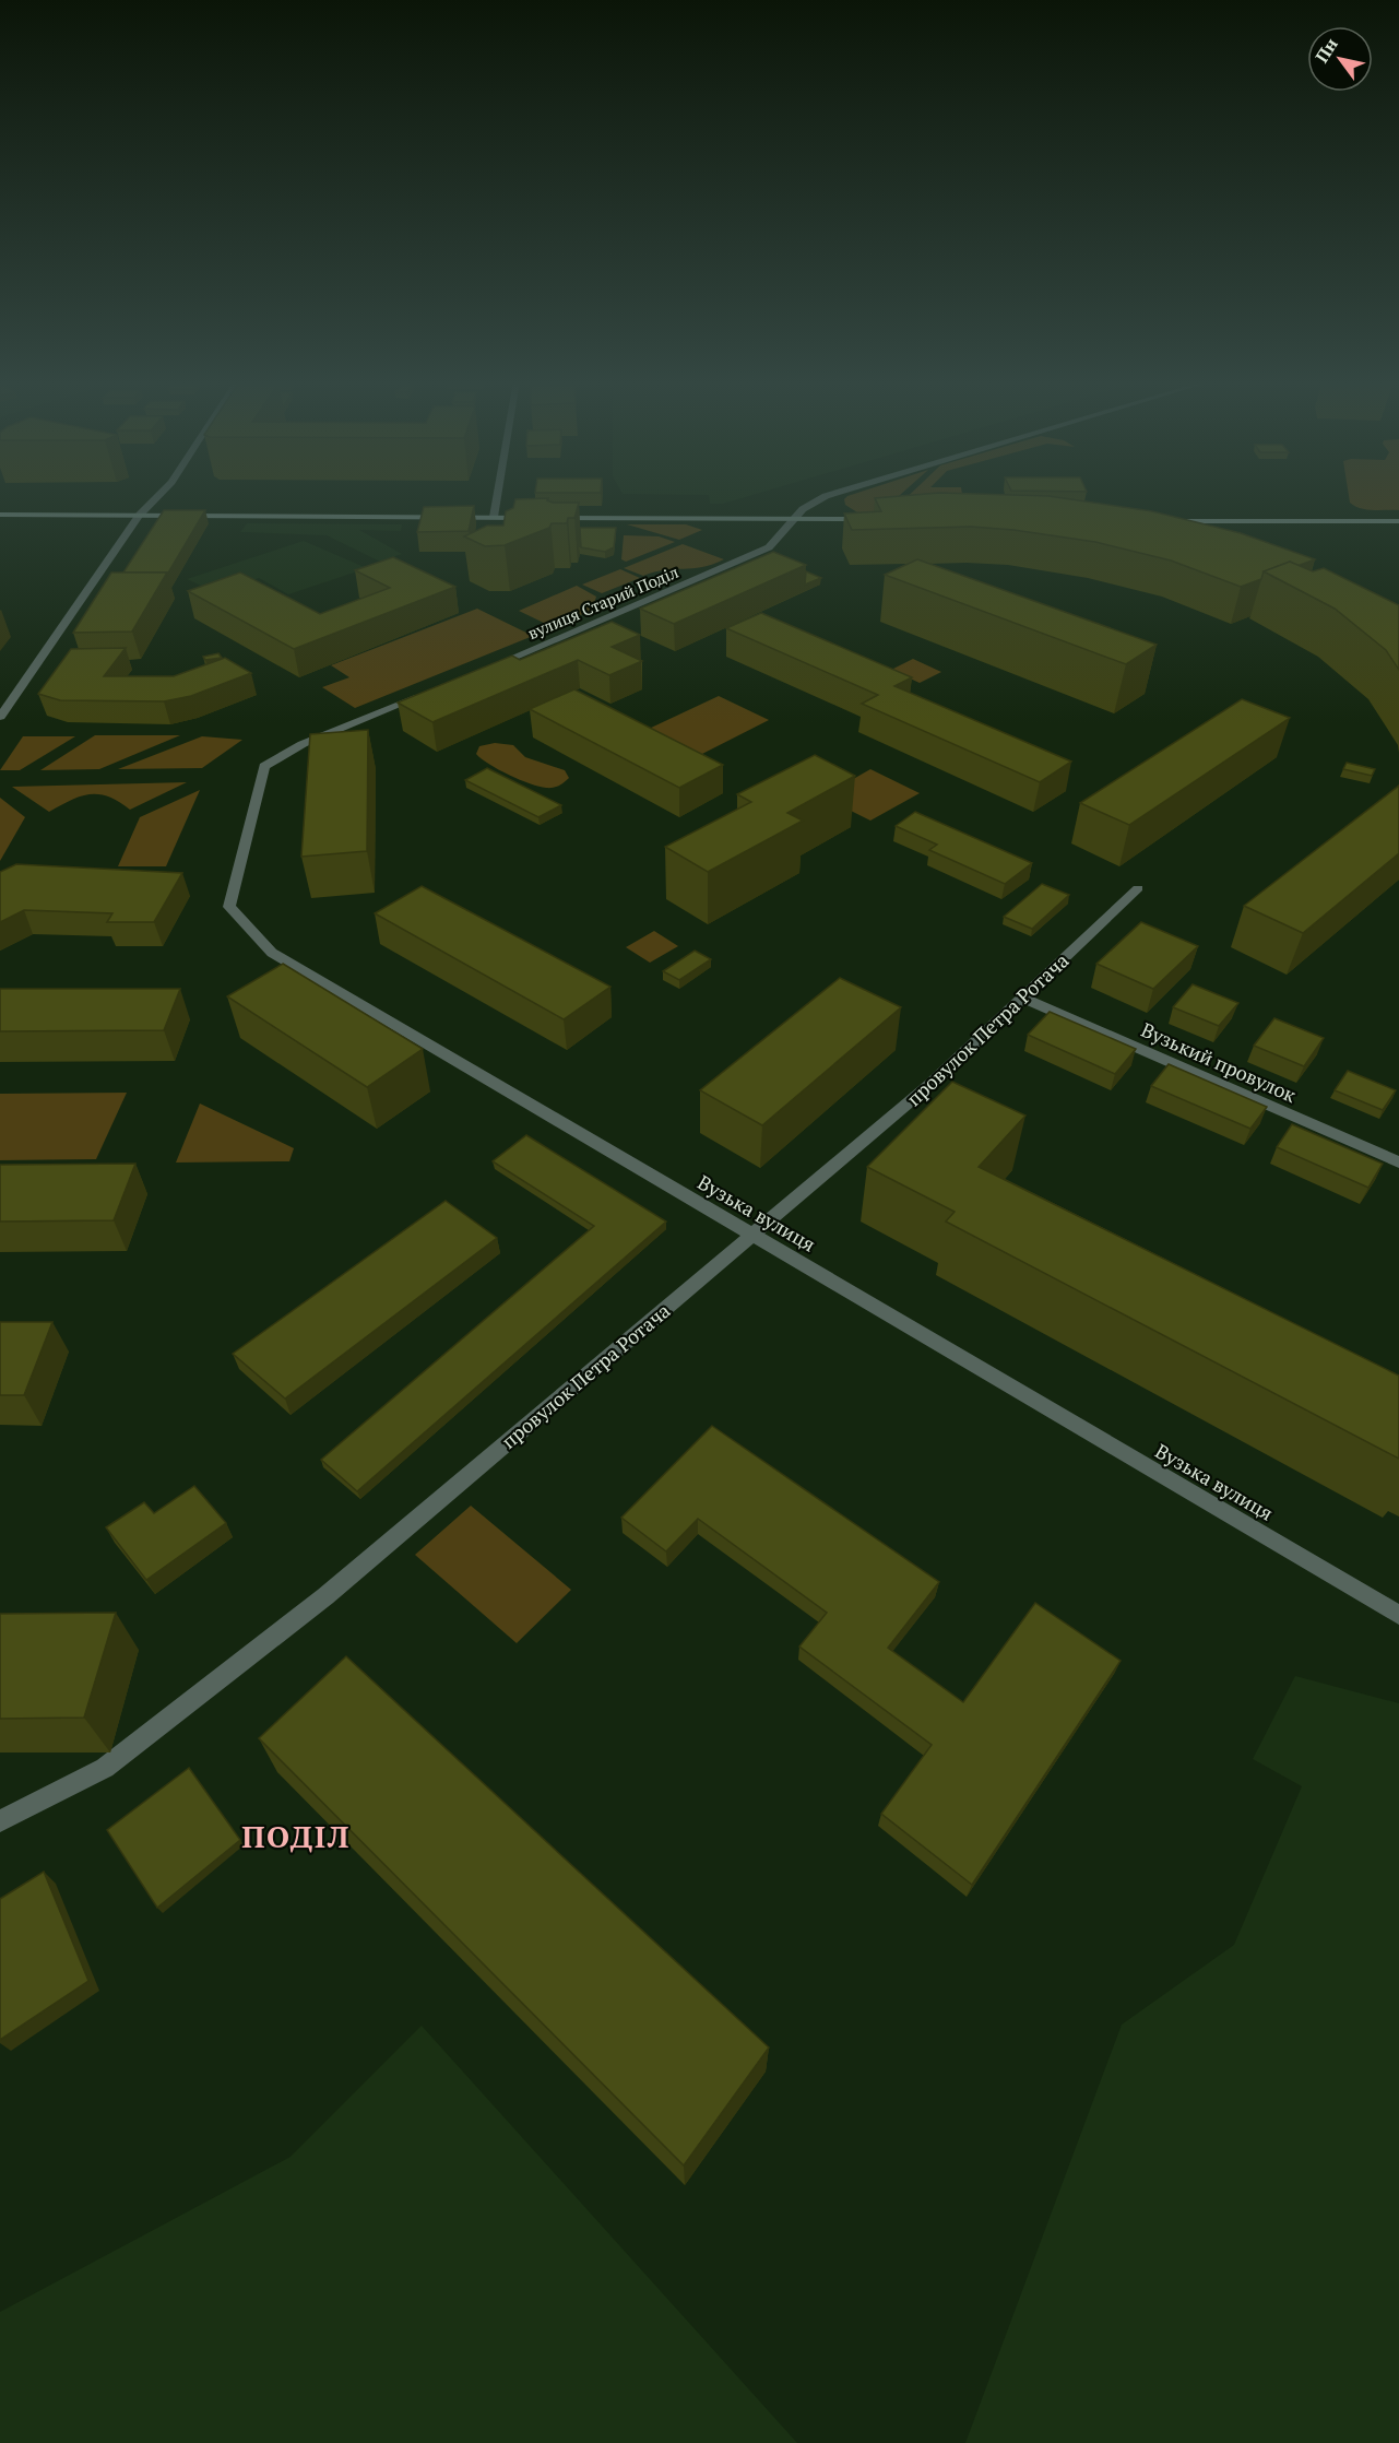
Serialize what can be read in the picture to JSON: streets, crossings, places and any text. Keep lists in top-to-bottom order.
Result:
{
  "streets": {
    "street": [
      "вулиця Старий Поділ",
      "провулок Петра Ротача",
      "Вузький провулок",
      "Вузька вулиця"
    ]
  },
  "crossings": [
    ["провулок Петра Ротача", "Вузький провулок"],
    ["провулок Петра Ротача", "Вузька вулиця"]
  ],
  "districts": ["ПОДІЛ"],
  "north": "top left"
}
